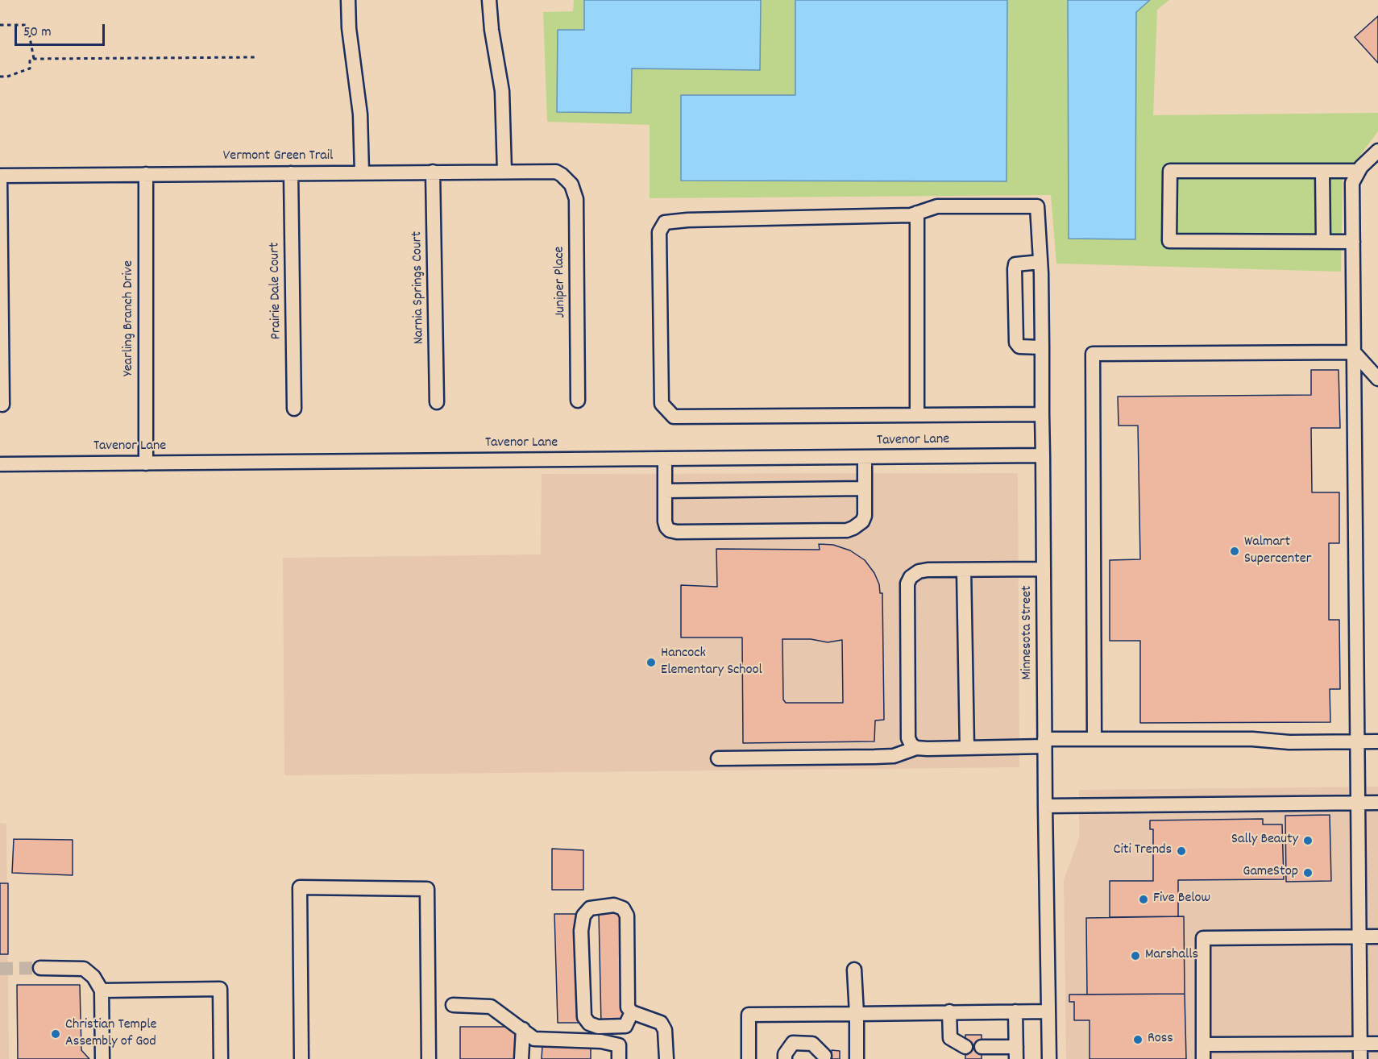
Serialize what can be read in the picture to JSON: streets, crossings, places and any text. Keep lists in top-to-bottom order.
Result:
{
  "streets": {
    "street": [
      "Vermont Green Trail",
      "Juniper Place",
      "Narnia Springs Court",
      "Prairie Dale Court",
      "Yearling Branch Drive",
      "Tavenor Lane",
      "Minnesota Street"
    ]
  },
  "crossings": [
    ["Vermont Green Trail", "Juniper Place"],
    ["Vermont Green Trail", "Narnia Springs Court"],
    ["Vermont Green Trail", "Prairie Dale Court"],
    ["Vermont Green Trail", "Yearling Branch Drive"],
    ["Yearling Branch Drive", "Tavenor Lane"],
    ["Tavenor Lane", "Minnesota Street"]
  ],
  "places": [
    "Walmart Supercenter",
    "Hancock Elementary School",
    "Sally Beauty",
    "Citi Trends",
    "GameStop",
    "Five Below",
    "Marshalls",
    "Christian Temple Assembly of God",
    "Ross"
  ],
  "scale_bar": "50 m"
}
